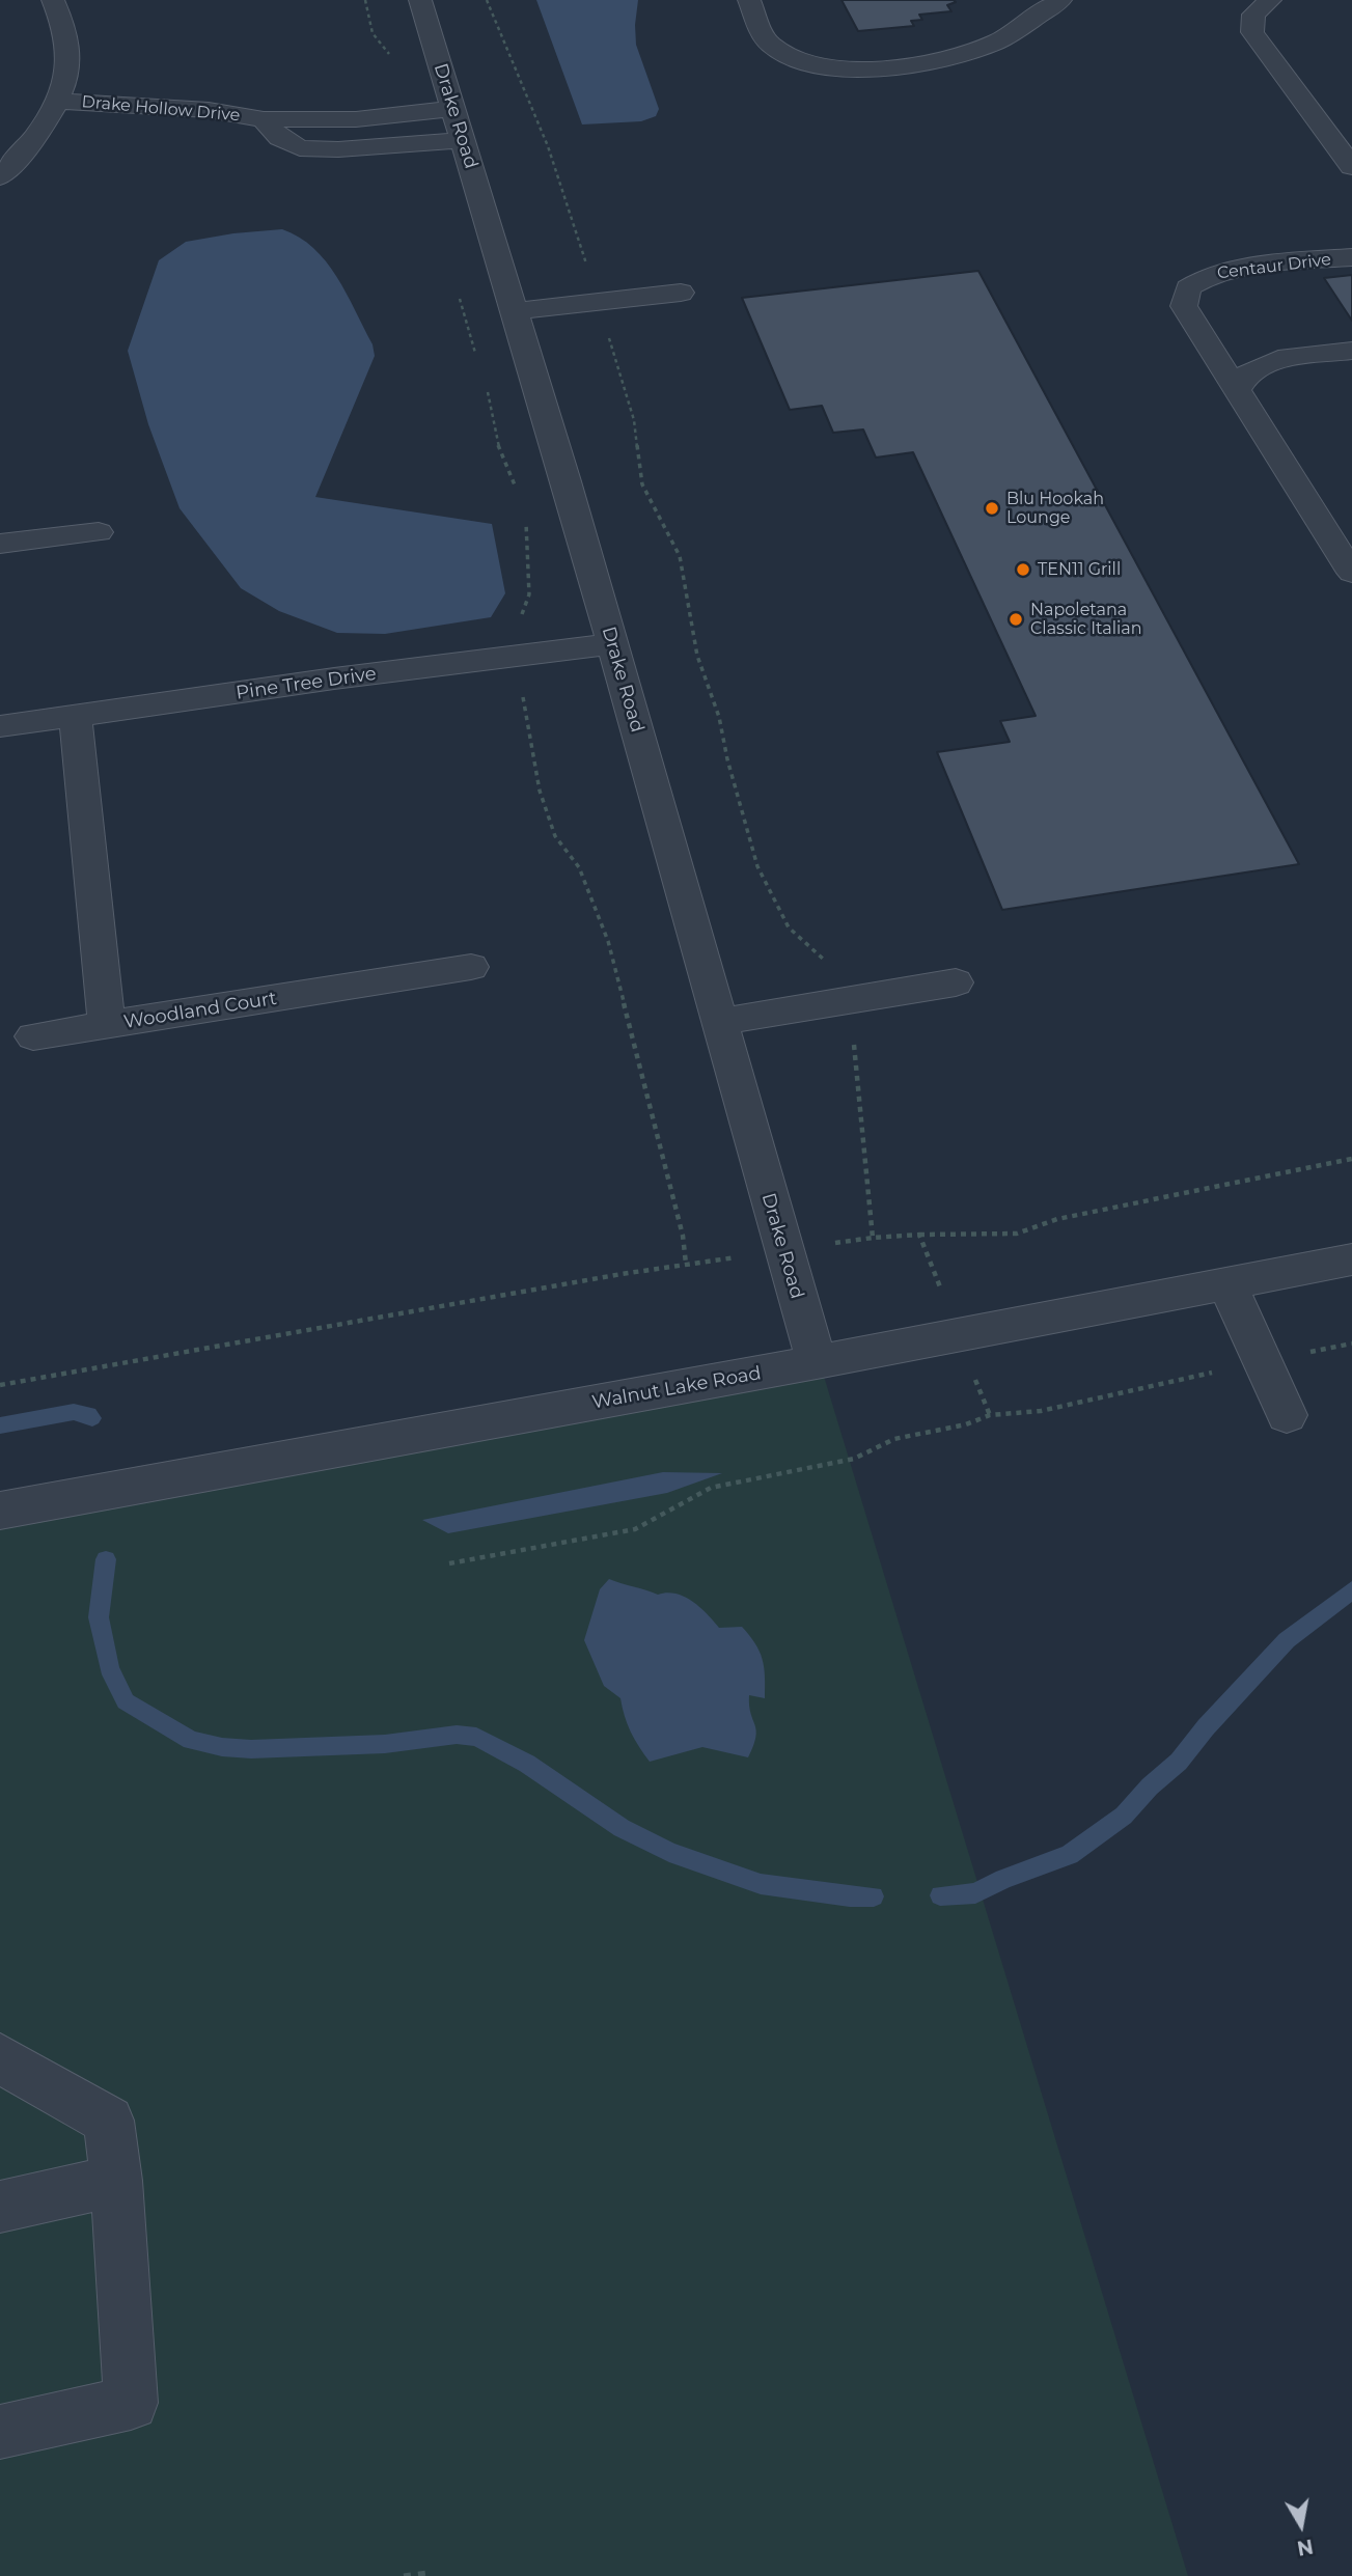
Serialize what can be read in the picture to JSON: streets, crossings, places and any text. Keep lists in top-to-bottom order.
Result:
{
  "streets": {
    "street": [
      "Drake Hollow Drive",
      "Drake Road",
      "Centaur Drive",
      "Pine Tree Drive",
      "Woodland Court",
      "Walnut Lake Road"
    ]
  },
  "crossings": [
    ["Drake Hollow Drive", "Drake Road"],
    ["Drake Road", "Pine Tree Drive"],
    ["Drake Road", "Walnut Lake Road"],
    ["Pine Tree Drive", "Woodland Court"]
  ],
  "places": ["Blu Hookah Lounge", "TEN11 Grill", "Napoletana Classic Italian"],
  "north": "bottom"
}
